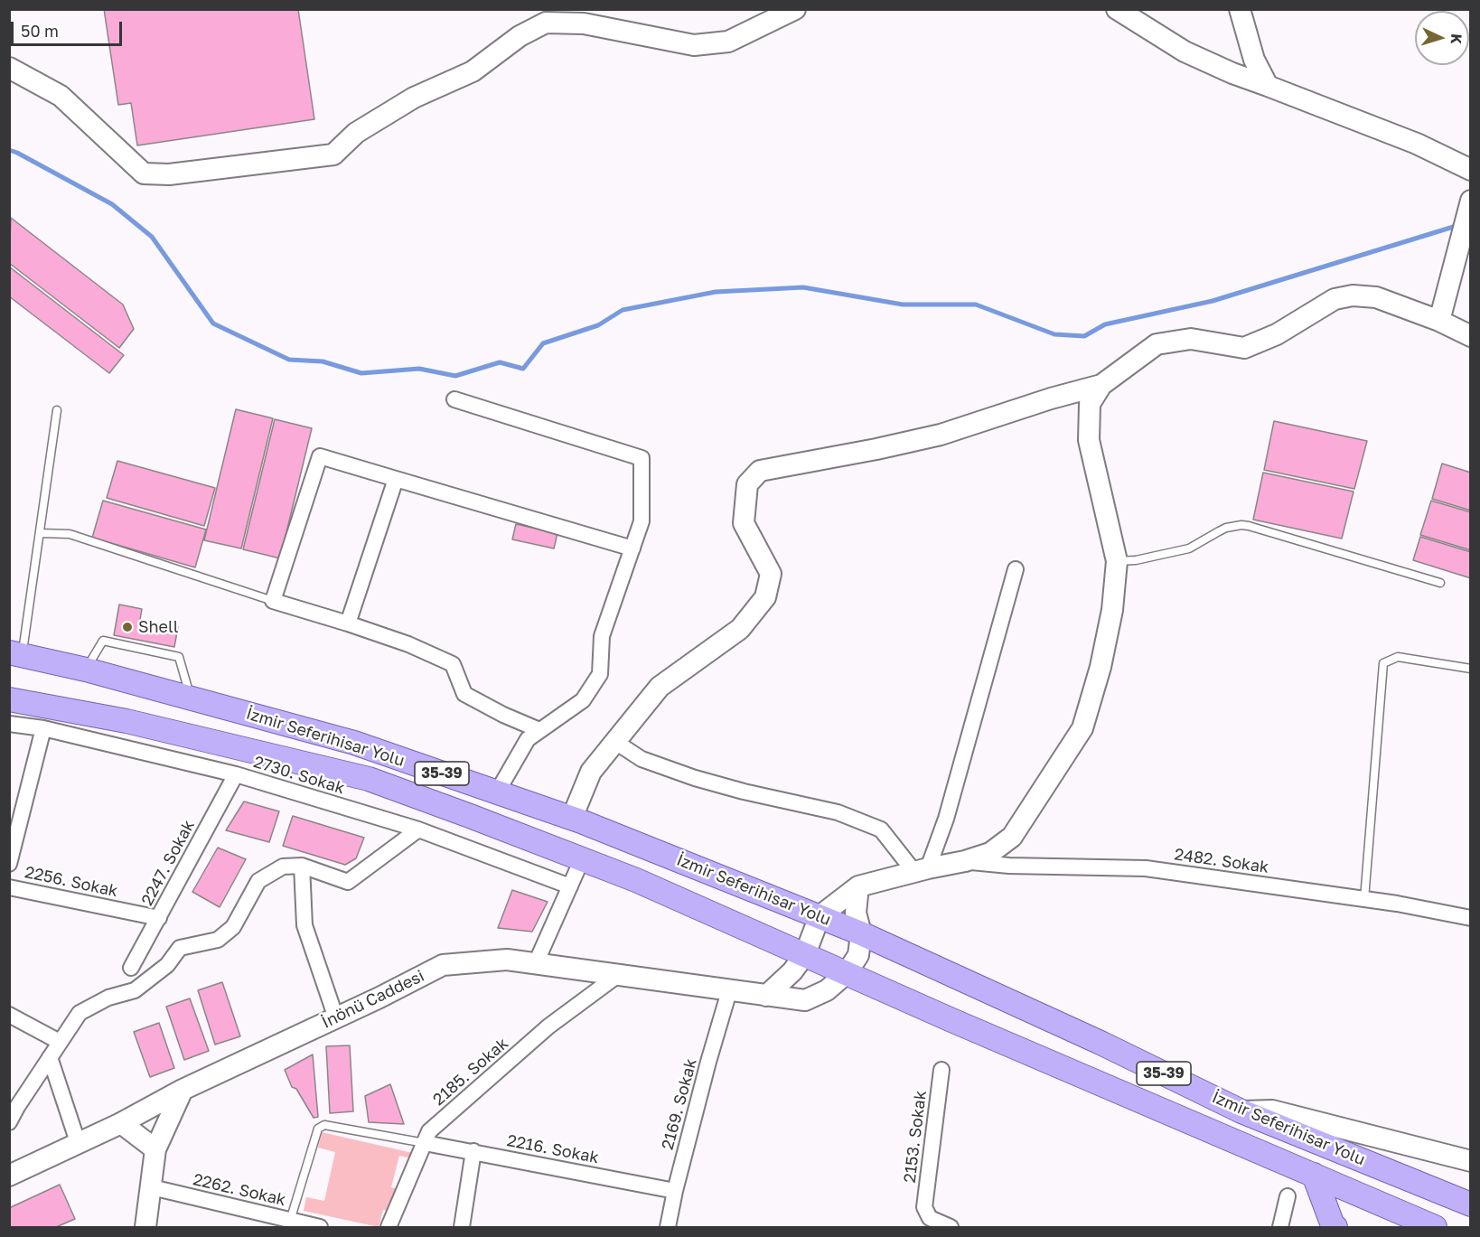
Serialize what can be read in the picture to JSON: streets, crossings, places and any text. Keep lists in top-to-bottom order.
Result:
{
  "streets": {
    "main road": ["İzmir Seferihisar Yolu", "35-39"],
    "street": [
      "2730. Sokak",
      "2482. Sokak",
      "2247. Sokak",
      "2256. Sokak",
      "İnönü Caddesi",
      "2185. Sokak",
      "2169. Sokak",
      "2153. Sokak",
      "2216. Sokak",
      "2262. Sokak"
    ]
  },
  "crossings": [
    ["İzmir Seferihisar Yolu", "İnönü Caddesi"],
    ["2730. Sokak", "2247. Sokak"],
    ["2247. Sokak", "2256. Sokak"],
    ["İnönü Caddesi", "2185. Sokak"],
    ["İnönü Caddesi", "2169. Sokak"],
    ["2185. Sokak", "2216. Sokak"],
    ["2169. Sokak", "2216. Sokak"]
  ],
  "places": ["Shell"],
  "scale_bar": "50 m",
  "north": "right"
}
